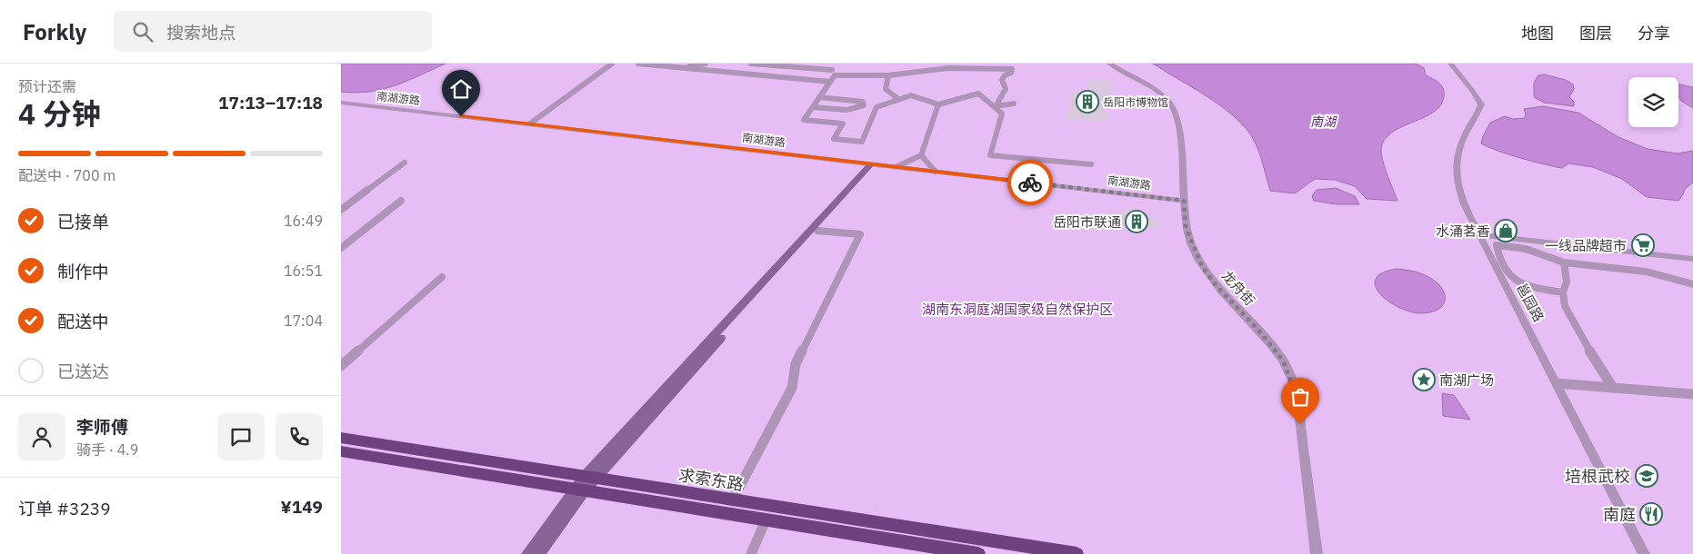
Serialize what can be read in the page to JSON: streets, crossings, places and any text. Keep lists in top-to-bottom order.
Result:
{
  "streets": {
    "main road": ["求索东路"],
    "street": ["南湖游路", "龙舟街", "邕园路"]
  },
  "crossings": [
    ["南湖游路", "龙舟街"]
  ],
  "water": ["南湖"],
  "parks": ["湖南东洞庭湖国家级自然保护区"],
  "places": {
    "building": ["岳阳市博物馆", "岳阳市联通"],
    "shop": ["水涌茗香"],
    "supermarket": ["一线品牌超市"],
    "place": ["南湖广场"],
    "school or university": ["培根武校"],
    "restaurant": ["南庭"]
  },
  "page": {
    "header": "Forkly",
    "search": "搜索地点",
    "nav": ["地图", "图层", "分享"],
    "heading": ["4 分钟", "预计还需", "17:13–17:18"],
    "panel": [
      "李师傅",
      "骑手 · 4.9",
      "订单 #3239",
      "¥149"
    ],
    "bar": "配送中 · 700 m",
    "list": [
      ["已接单", "16:49"],
      ["制作中", "16:51"],
      ["配送中", "17:04"],
      "已送达"
    ]
  }
}
